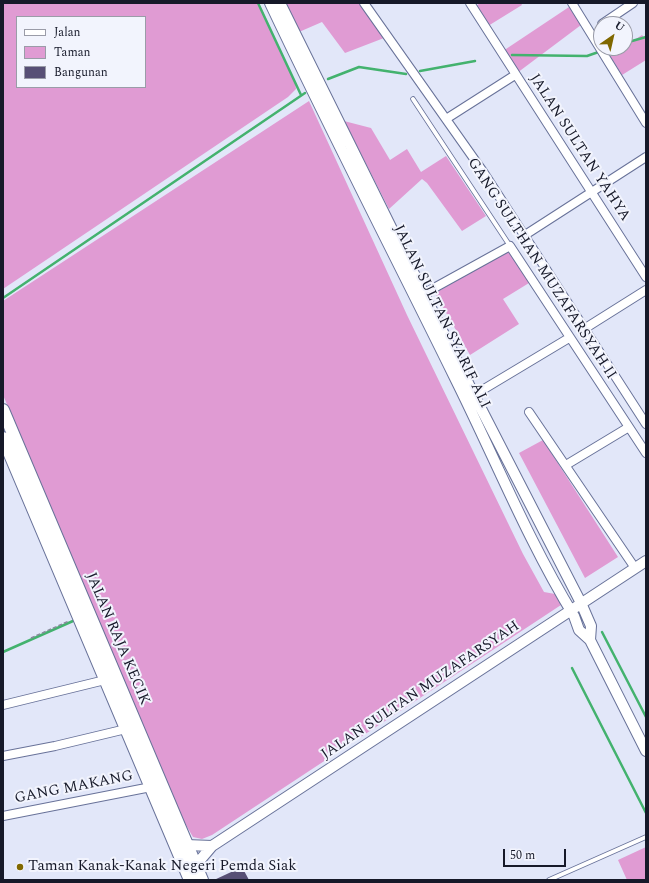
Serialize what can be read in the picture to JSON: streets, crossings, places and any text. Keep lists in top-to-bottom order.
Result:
{
  "streets": {
    "main road": ["JALAN RAJA KECIK"],
    "street": [
      "JALAN SULTAN YAHYA",
      "GANG SULTHAN MUZAFARSYAH II",
      "JALAN SULTAN SYARIF ALI",
      "JALAN SULTAN MUZAFARSYAH",
      "GANG MAKANG"
    ]
  },
  "crossings": [
    ["JALAN SULTAN SYARIF ALI", "JALAN SULTAN MUZAFARSYAH"],
    ["JALAN RAJA KECIK", "JALAN SULTAN MUZAFARSYAH"],
    ["JALAN RAJA KECIK", "GANG MAKANG"]
  ],
  "places": ["Taman Kanak-Kanak Negeri Pemda Siak"],
  "legend": ["Jalan", "Taman", "Bangunan"],
  "scale_bar": "50 m",
  "north": "top right"
}
